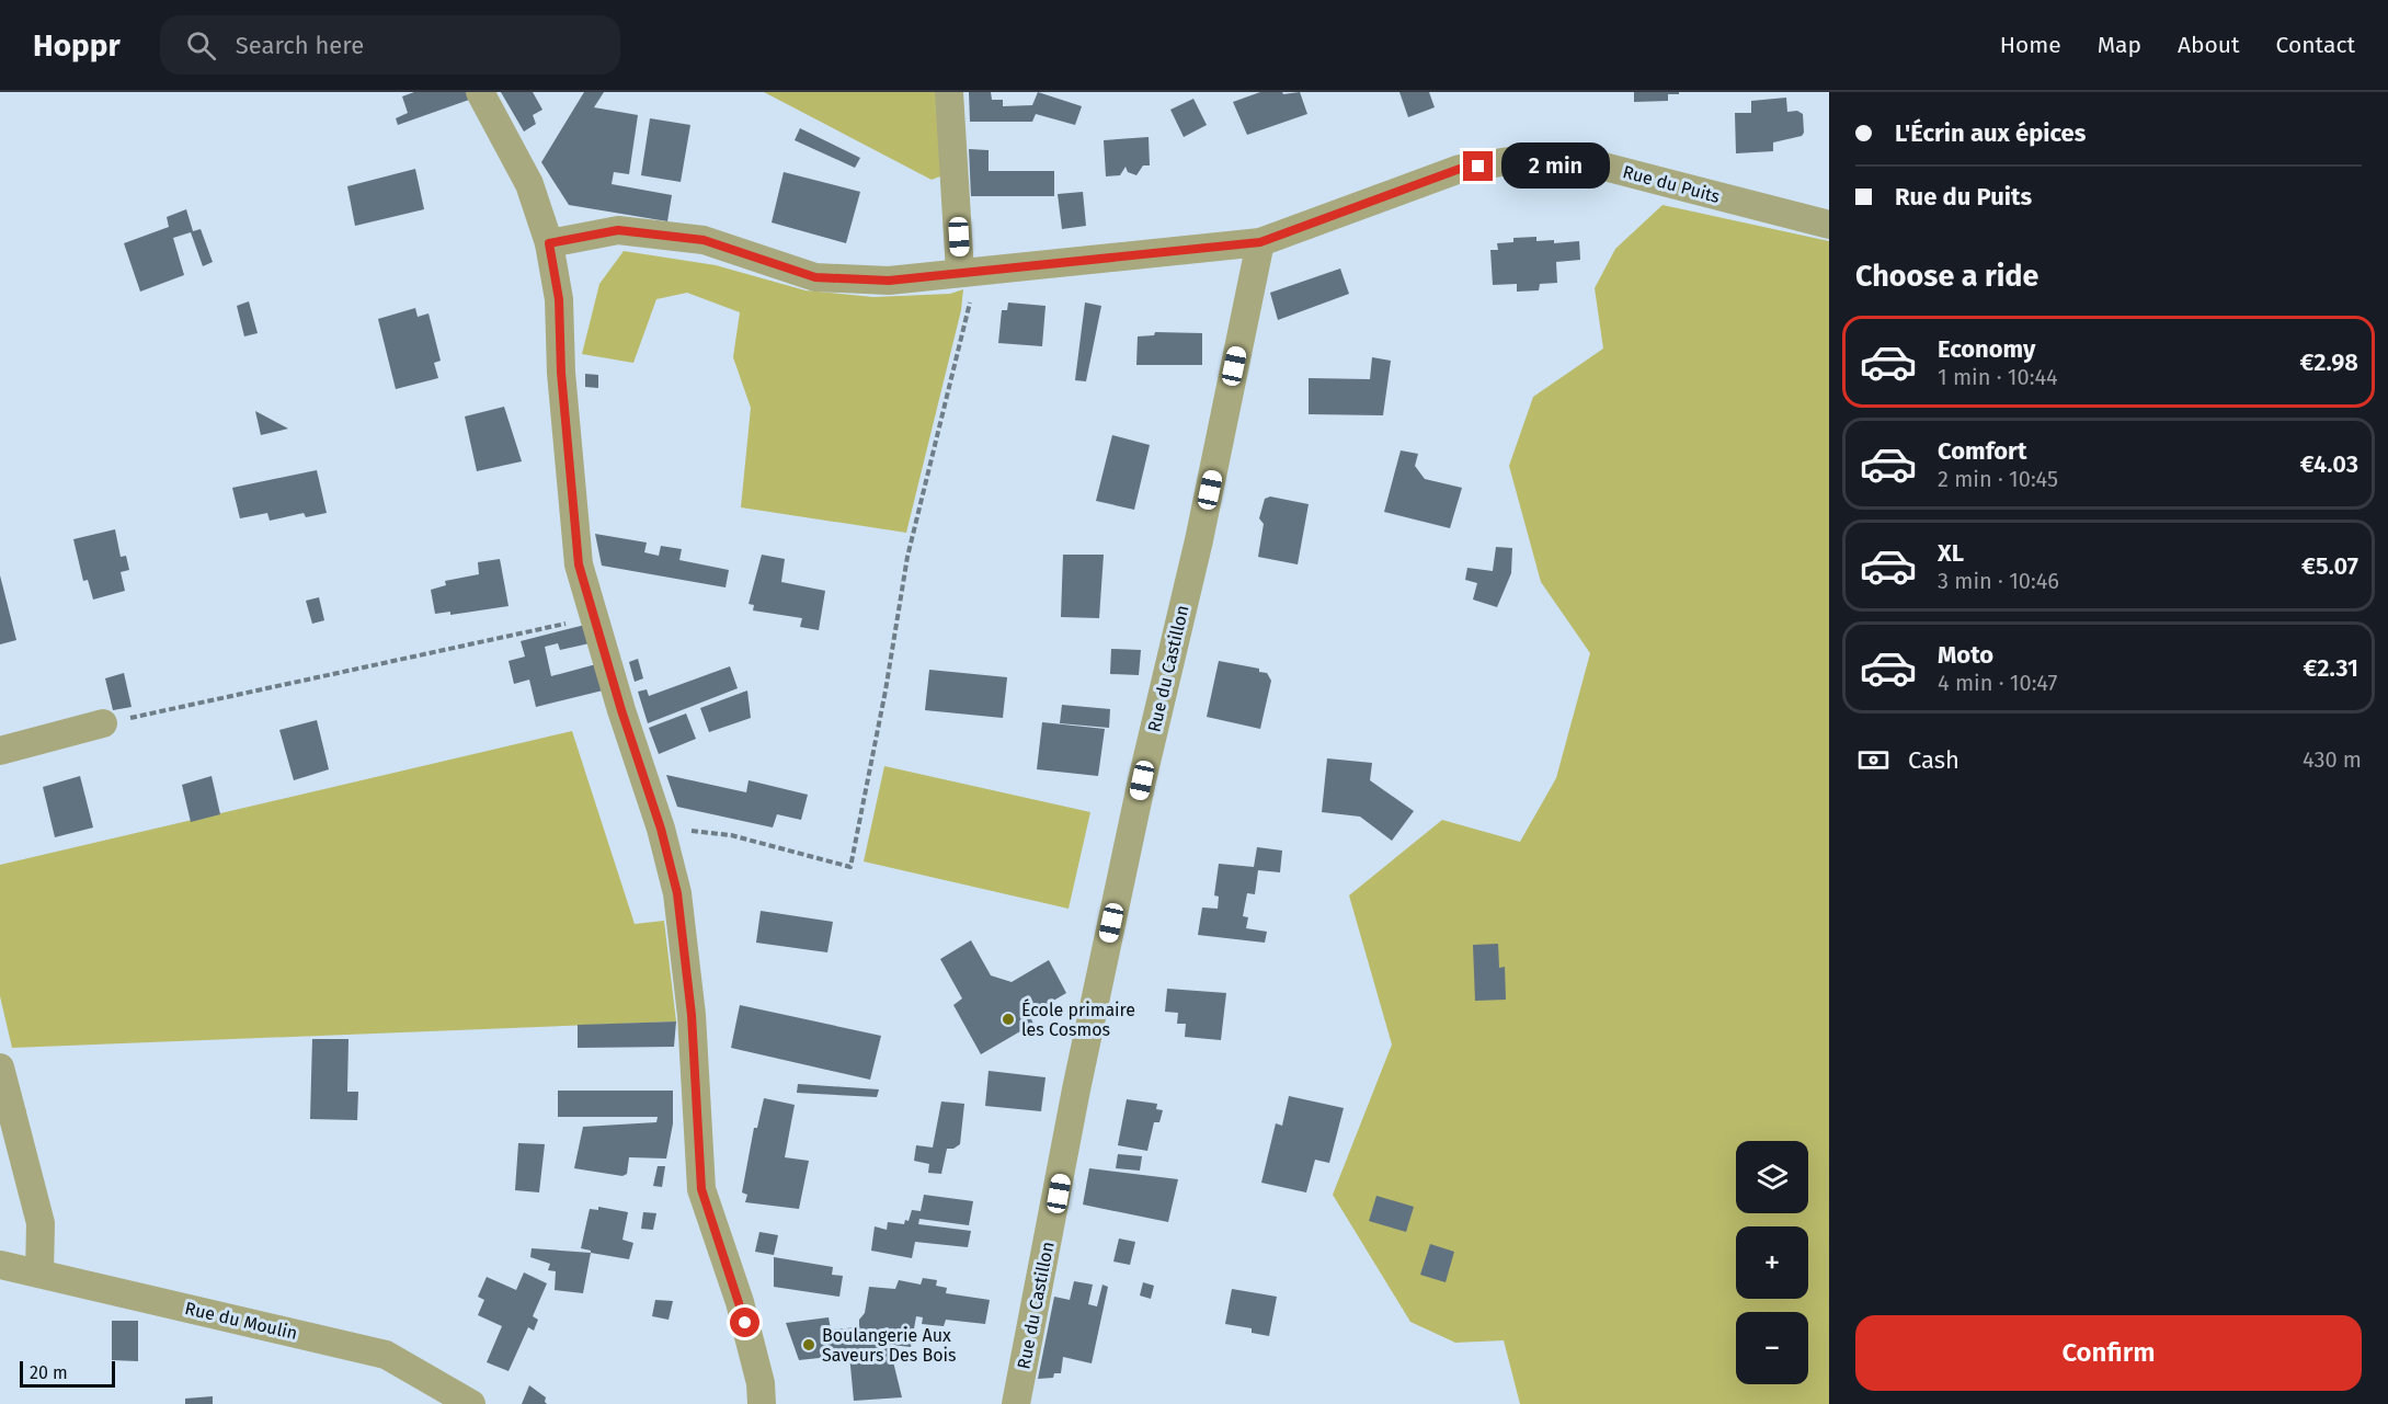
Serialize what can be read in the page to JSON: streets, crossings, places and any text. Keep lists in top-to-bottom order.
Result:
{
  "streets": {
    "street": ["Rue du Puits", "Rue du Castillon", "Rue du Moulin"]
  },
  "crossings": [
    ["Rue du Puits", "Rue du Castillon"]
  ],
  "places": ["École primaire les Cosmos", "Boulangerie Aux Saveurs Des Bois"],
  "scale_bar": "20 m",
  "page": {
    "header": "Hoppr",
    "search": "Search here",
    "nav": [
      "Home",
      "Map",
      "About",
      "Contact"
    ],
    "banner": ["L'Écrin aux épices", "Rue du Puits"],
    "bubble": "2 min",
    "heading": "Choose a ride",
    "list": [
      {
        "name": "Economy",
        "note": "1 min · 10:44",
        "value": "€2.98"
      },
      {
        "name": "Comfort",
        "note": "2 min · 10:45",
        "value": "€4.03"
      },
      {
        "name": "XL",
        "note": "3 min · 10:46",
        "value": "€5.07"
      },
      {
        "name": "Moto",
        "note": "4 min · 10:47",
        "value": "€2.31"
      }
    ],
    "pay": ["Cash", "430 m"],
    "map_buttons": ["+", "−"],
    "buttons": "Confirm",
    "scale": "20 m"
  }
}
